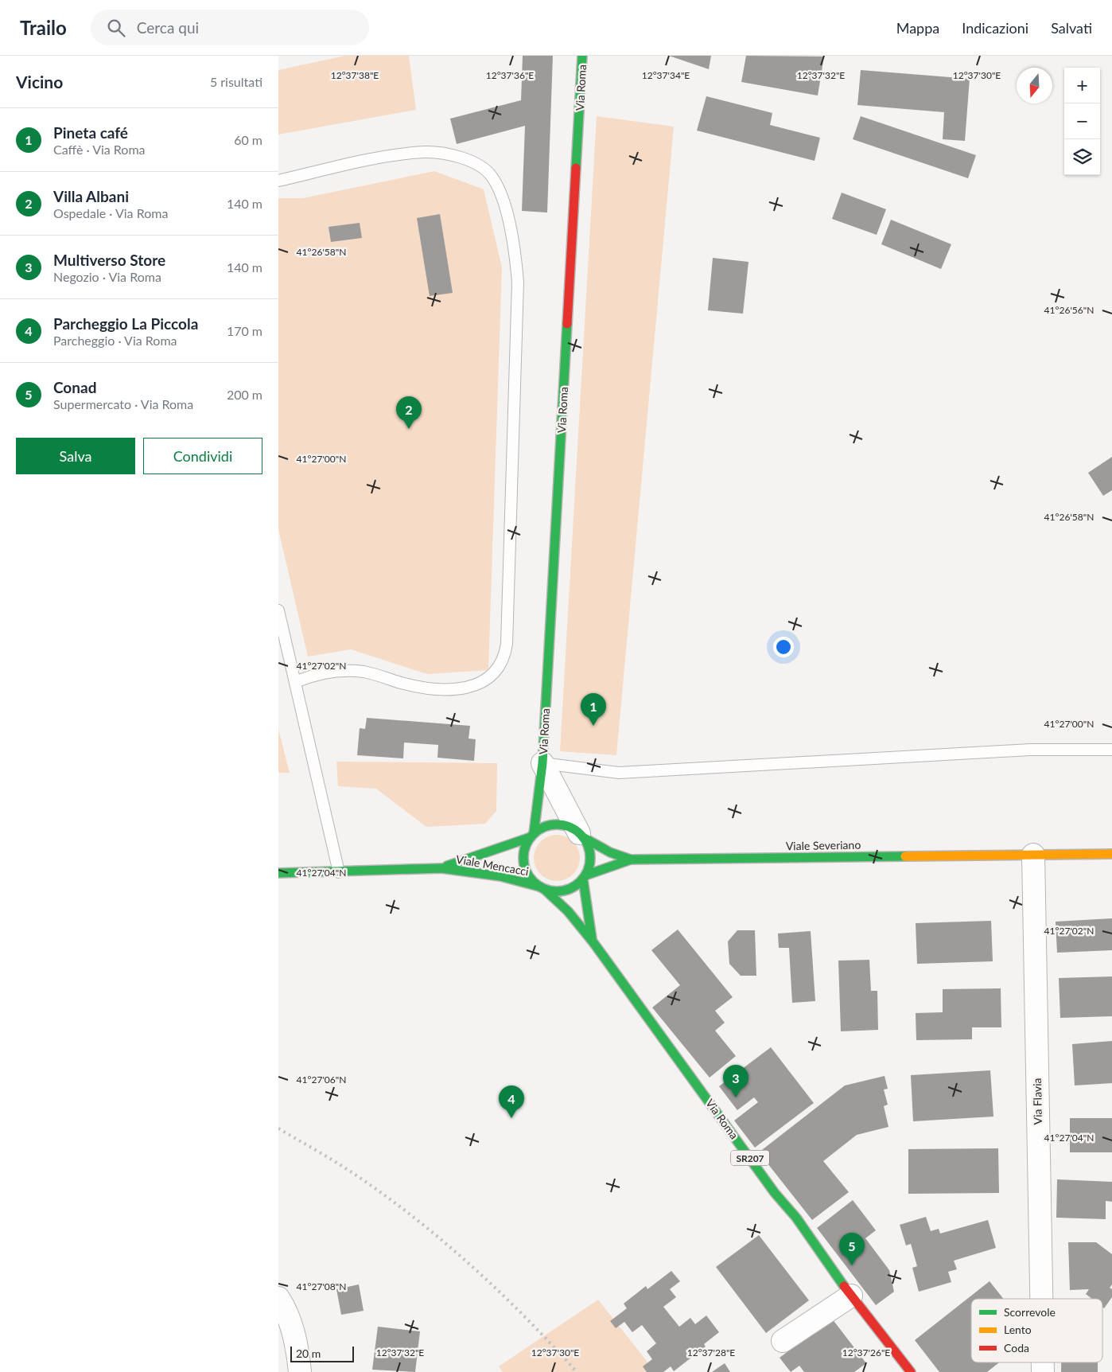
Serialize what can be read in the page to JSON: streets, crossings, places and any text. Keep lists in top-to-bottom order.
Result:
{
  "streets": {
    "main road": [
      "Via Roma",
      "Viale Severiano",
      "Viale Mencacci",
      "SR207"
    ],
    "street": ["Via Flavia"]
  },
  "crossings": [
    ["Via Roma", "Viale Severiano"],
    ["Via Roma", "Viale Mencacci"],
    ["Viale Severiano", "Viale Mencacci"],
    ["Viale Severiano", "Via Flavia"]
  ],
  "legend": ["Scorrevole", "Lento", "Coda"],
  "scale_bar": "20 m",
  "north": "bottom",
  "page": {
    "header": "Trailo",
    "search": "Cerca qui",
    "nav": ["Mappa", "Indicazioni", "Salvati"],
    "heading": ["Vicino", "5 risultati"],
    "map_buttons": ["+", "−"],
    "list": [
      {
        "mark": "1",
        "name": "Pineta café",
        "note": "Caffè · Via Roma",
        "value": "60 m"
      },
      {
        "mark": "2",
        "name": "Villa Albani",
        "note": "Ospedale · Via Roma",
        "value": "140 m"
      },
      {
        "mark": "3",
        "name": "Multiverso Store",
        "note": "Negozio · Via Roma",
        "value": "140 m"
      },
      {
        "mark": "4",
        "name": "Parcheggio La Piccola",
        "note": "Parcheggio · Via Roma",
        "value": "170 m"
      },
      {
        "mark": "5",
        "name": "Conad",
        "note": "Supermercato · Via Roma",
        "value": "200 m"
      }
    ],
    "pins": [
      "2",
      "1",
      "3",
      "4",
      "5"
    ],
    "buttons": ["Salva", "Condividi"],
    "scale": "20 m"
  },
  "coordinates": [
    "12°37'38\"E",
    "12°37'36\"E",
    "12°37'34\"E",
    "12°37'32\"E",
    "12°37'30\"E",
    "41°26'58\"N",
    "41°26'56\"N",
    "41°27'00\"N",
    "41°27'02\"N",
    "41°27'04\"N",
    "41°27'06\"N",
    "41°27'08\"N",
    "12°37'28\"E",
    "12°37'26\"E"
  ]
}
